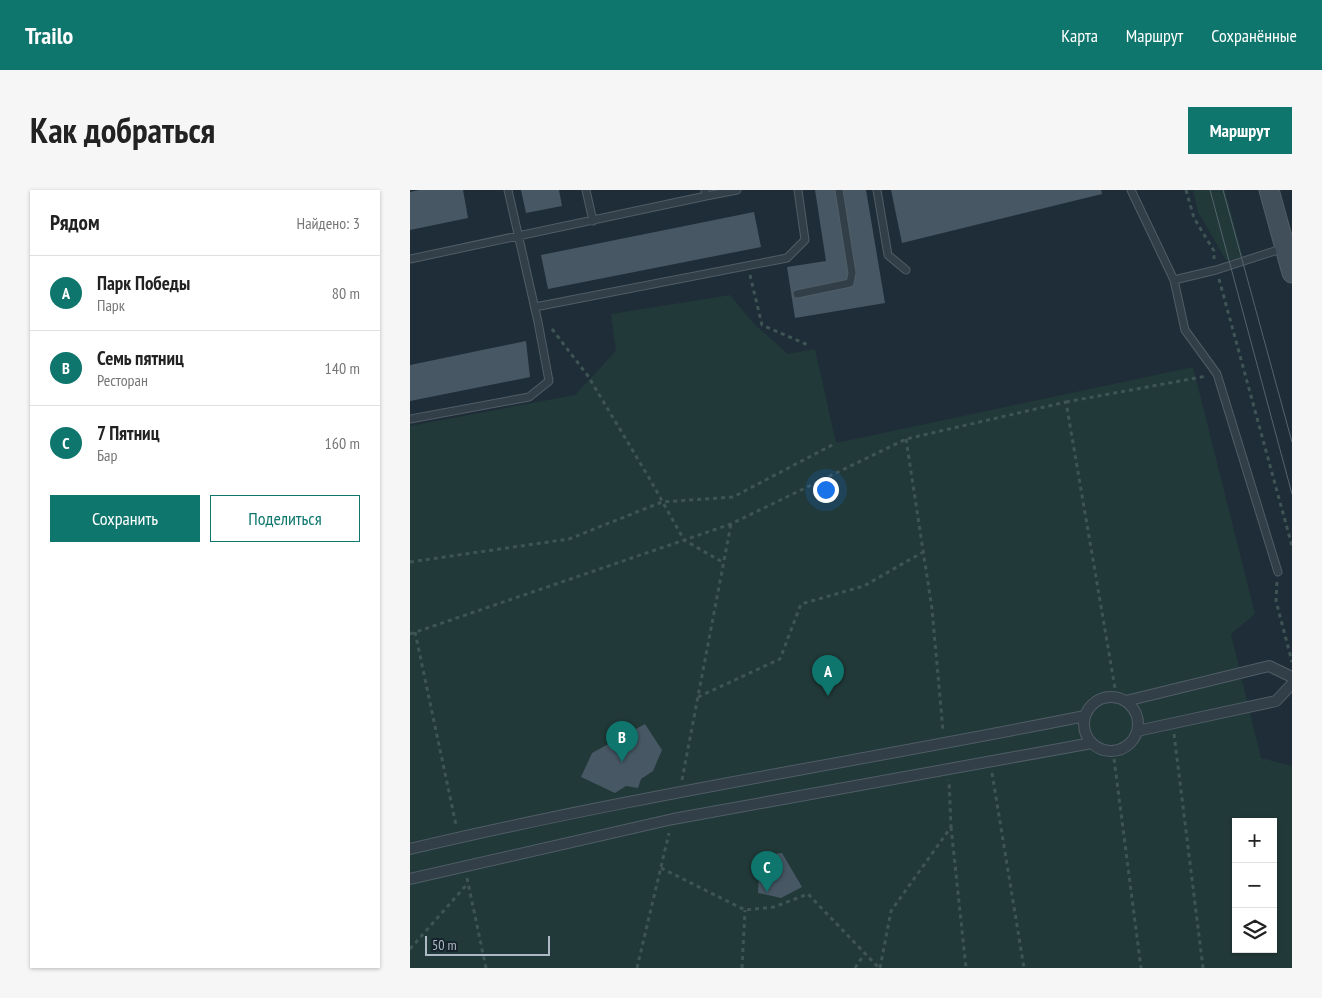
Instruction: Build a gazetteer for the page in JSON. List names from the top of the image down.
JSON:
{
  "scale_bar": "50 m",
  "page": {
    "header": "Trailo",
    "nav": ["Карта", "Маршрут", "Сохранённые"],
    "title": "Как добраться",
    "buttons": [
      "Маршрут",
      ["Сохранить", "Поделиться"]
    ],
    "heading": ["Рядом", "Найдено: 3"],
    "list": [
      {
        "mark": "A",
        "name": "Парк Победы",
        "note": "Парк",
        "value": "80 m"
      },
      {
        "mark": "B",
        "name": "Семь пятниц",
        "note": "Ресторан",
        "value": "140 m"
      },
      {
        "mark": "C",
        "name": "7 Пятниц",
        "note": "Бар",
        "value": "160 m"
      }
    ],
    "pins": ["A", "B", "C"],
    "map_buttons": ["+", "−"],
    "scale": "50 m"
  }
}
